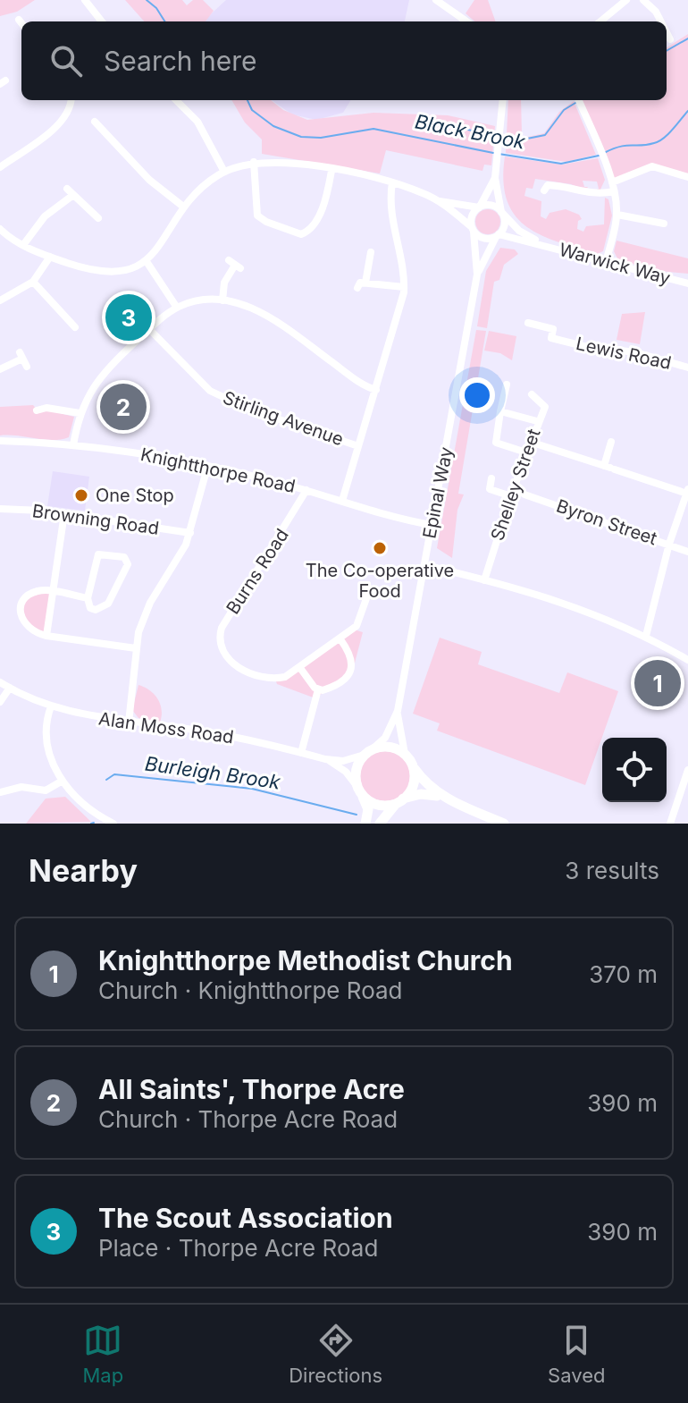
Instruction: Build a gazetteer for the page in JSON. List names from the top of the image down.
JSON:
{
  "streets": {
    "street": [
      "Warwick Way",
      "Lewis Road",
      "Stirling Avenue",
      "Knightthorpe Road",
      "Shelley Street",
      "Epinal Way",
      "Browning Road",
      "Byron Street",
      "Burns Road",
      "Alan Moss Road"
    ]
  },
  "crossings": [
    ["Warwick Way", "Epinal Way"],
    ["Knightthorpe Road", "Epinal Way"],
    ["Knightthorpe Road", "Burns Road"],
    ["Epinal Way", "Alan Moss Road"]
  ],
  "water": ["Black Brook", "Burleigh Brook"],
  "places": ["One Stop", "The Co-operative Food"],
  "page": {
    "search": "Search here",
    "pins": ["3", "2", "1"],
    "heading": ["Nearby", "3 results"],
    "list": [
      {
        "mark": "1",
        "name": "Knightthorpe Methodist Church",
        "note": "Church · Knightthorpe Road",
        "value": "370 m"
      },
      {
        "mark": "2",
        "name": "All Saints', Thorpe Acre",
        "note": "Church · Thorpe Acre Road",
        "value": "390 m"
      },
      {
        "mark": "3",
        "name": "The Scout Association",
        "note": "Place · Thorpe Acre Road",
        "value": "390 m"
      }
    ],
    "nav": ["Map", "Directions", "Saved"]
  }
}
